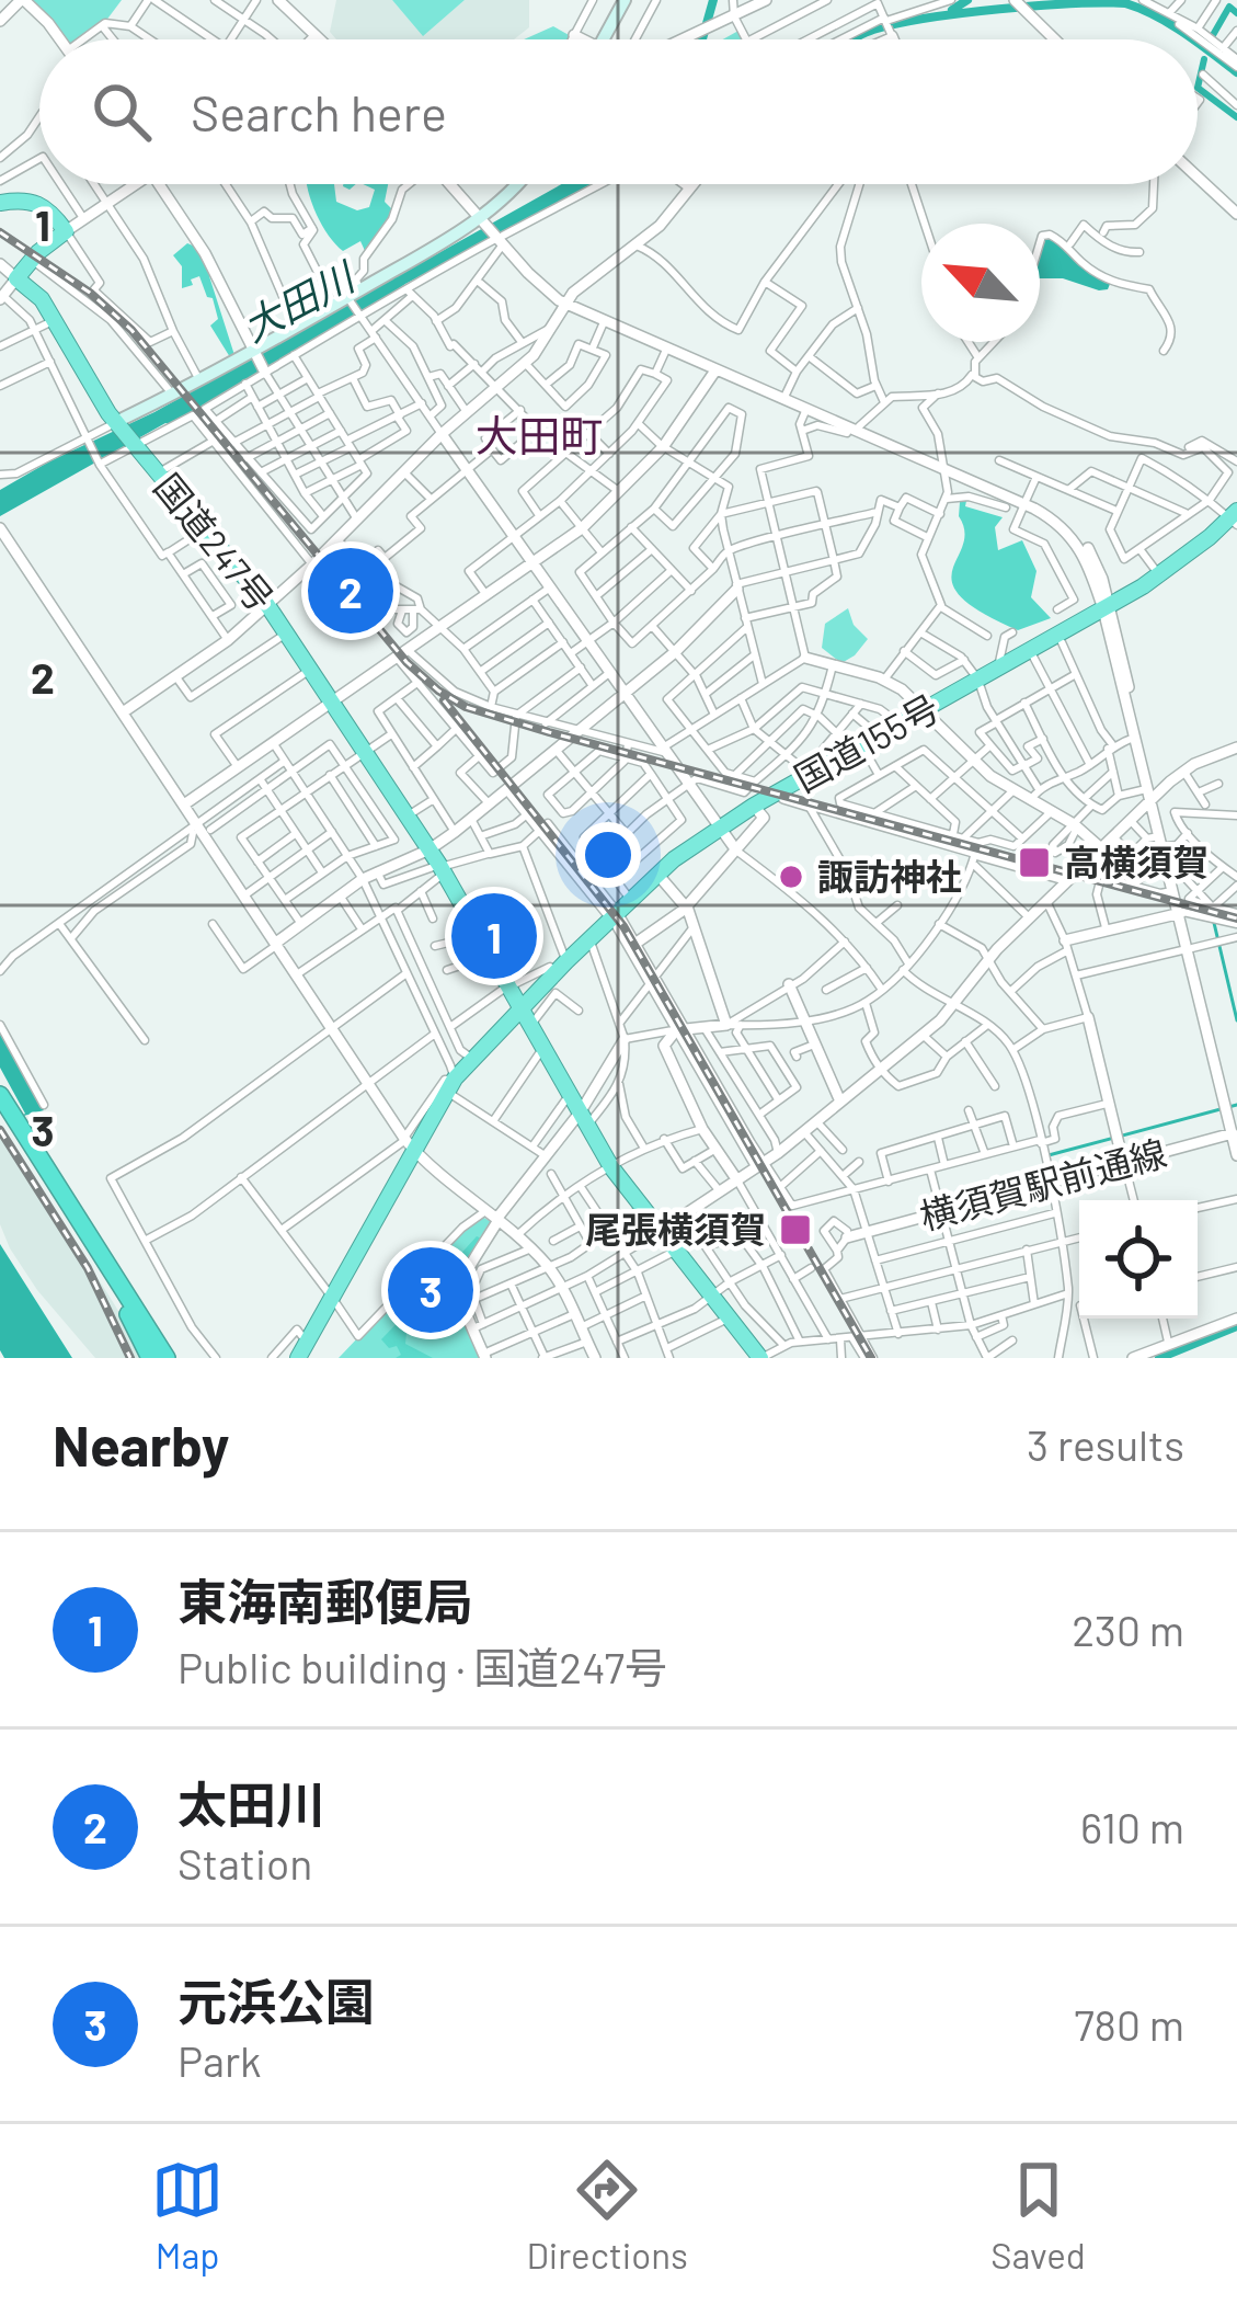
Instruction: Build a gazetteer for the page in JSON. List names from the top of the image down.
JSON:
{
  "streets": {
    "highway": ["国道247号", "国道155号"],
    "street": ["横須賀駅前通線"]
  },
  "crossings": [
    ["国道247号", "国道155号"]
  ],
  "districts": ["大田町"],
  "water": ["大田川"],
  "places": {
    "transit": ["高横須賀", "尾張横須賀"],
    "other": ["諏訪神社"]
  },
  "north": "top left",
  "page": {
    "search": "Search here",
    "pins": ["2", "1", "3"],
    "heading": ["Nearby", "3 results"],
    "list": [
      {
        "mark": "1",
        "name": "東海南郵便局",
        "note": "Public building · 国道247号",
        "value": "230 m"
      },
      {
        "mark": "2",
        "name": "太田川",
        "note": "Station",
        "value": "610 m"
      },
      {
        "mark": "3",
        "name": "元浜公園",
        "note": "Park",
        "value": "780 m"
      }
    ],
    "nav": ["Map", "Directions", "Saved"]
  },
  "grid": {
    "rows": ["1", "2", "3"]
  }
}
